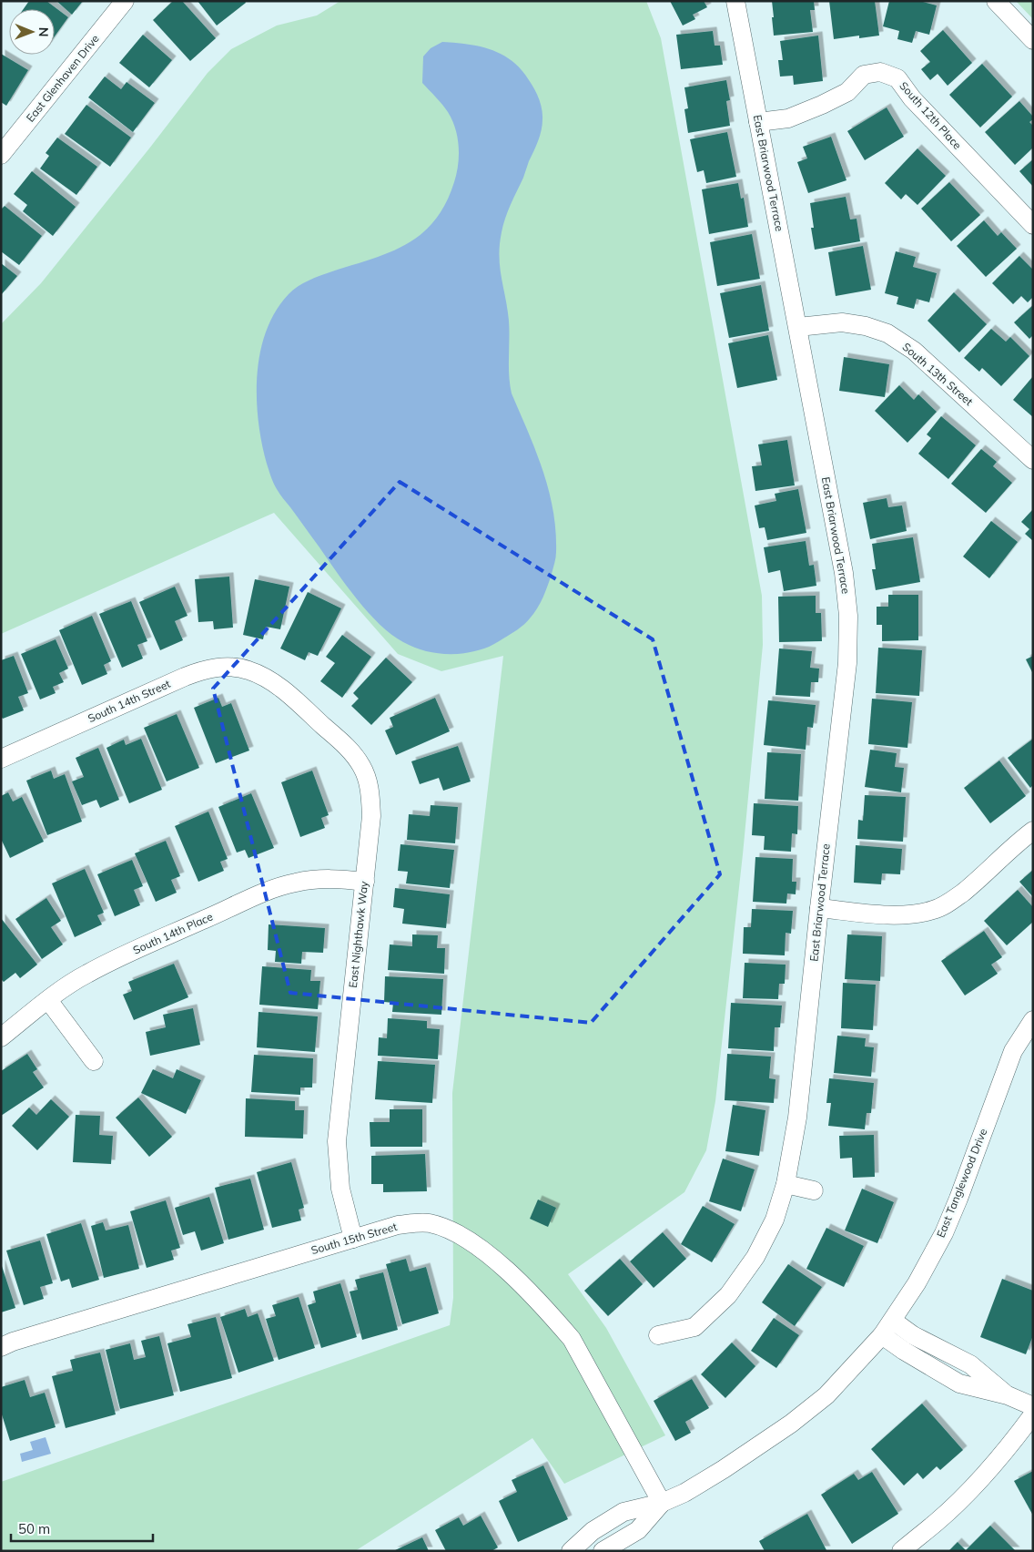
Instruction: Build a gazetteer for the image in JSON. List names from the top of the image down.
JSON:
{
  "streets": {
    "street": [
      "East Glenhaven Drive",
      "South 12th Place",
      "East Briarwood Terrace",
      "South 13th Street",
      "South 14th Street",
      "South 14th Place",
      "East Nighthawk Way",
      "East Tanglewood Drive",
      "South 15th Street"
    ]
  },
  "crossings": [
    ["South 12th Place", "East Briarwood Terrace"],
    ["East Briarwood Terrace", "South 13th Street"],
    ["South 14th Street", "East Nighthawk Way"],
    ["South 14th Place", "East Nighthawk Way"],
    ["East Nighthawk Way", "South 15th Street"],
    ["East Tanglewood Drive", "South 15th Street"]
  ],
  "scale_bar": "50 m",
  "north": "right"
}
